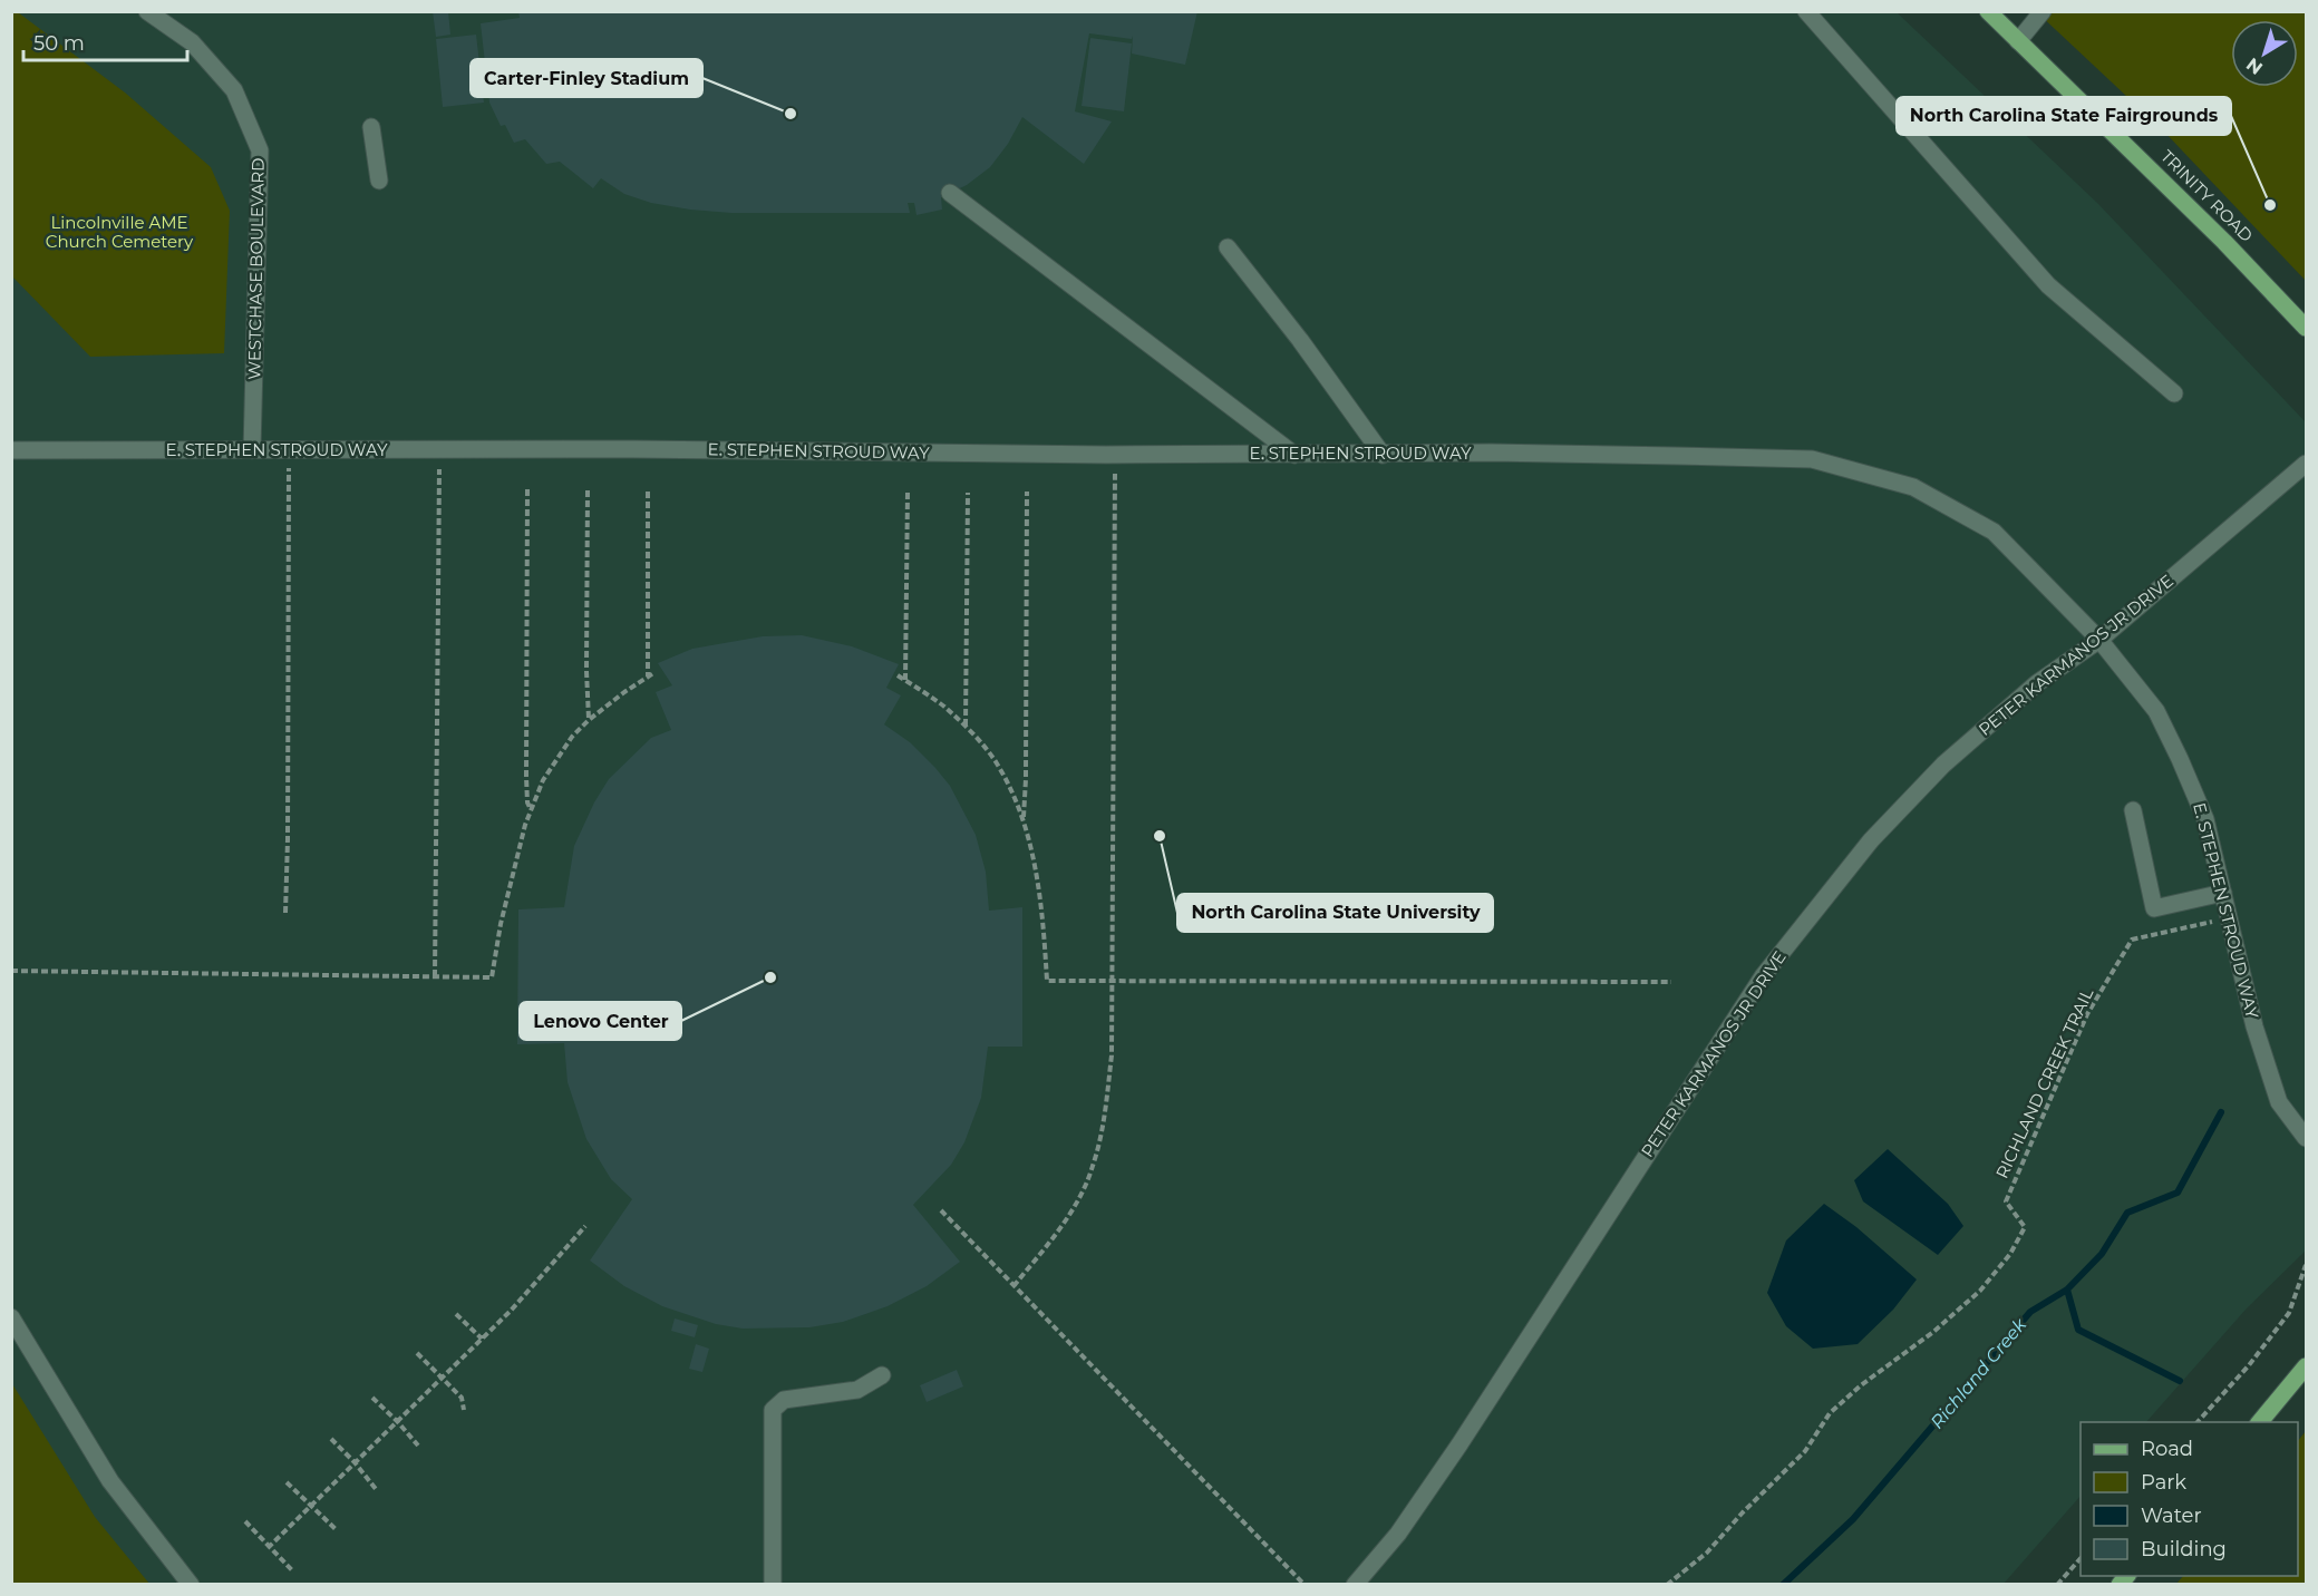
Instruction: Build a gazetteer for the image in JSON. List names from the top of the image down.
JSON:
{
  "streets": {
    "main road": ["TRINITY ROAD"],
    "street": ["WESTCHASE BOULEVARD", "E. STEPHEN STROUD WAY", "PETER KARMANOS JR DRIVE"],
    "path": ["RICHLAND CREEK TRAIL"]
  },
  "crossings": [
    ["WESTCHASE BOULEVARD", "E. STEPHEN STROUD WAY"],
    ["E. STEPHEN STROUD WAY", "PETER KARMANOS JR DRIVE"]
  ],
  "water": ["Richland Creek"],
  "parks": ["Lincolnville AME Church Cemetery"],
  "places": [
    "Carter-Finley Stadium",
    "North Carolina State Fairgrounds",
    "North Carolina State University",
    "Lenovo Center"
  ],
  "legend": [
    "Road",
    "Park",
    "Water",
    "Building"
  ],
  "scale_bar": "50 m",
  "north": "bottom left"
}
